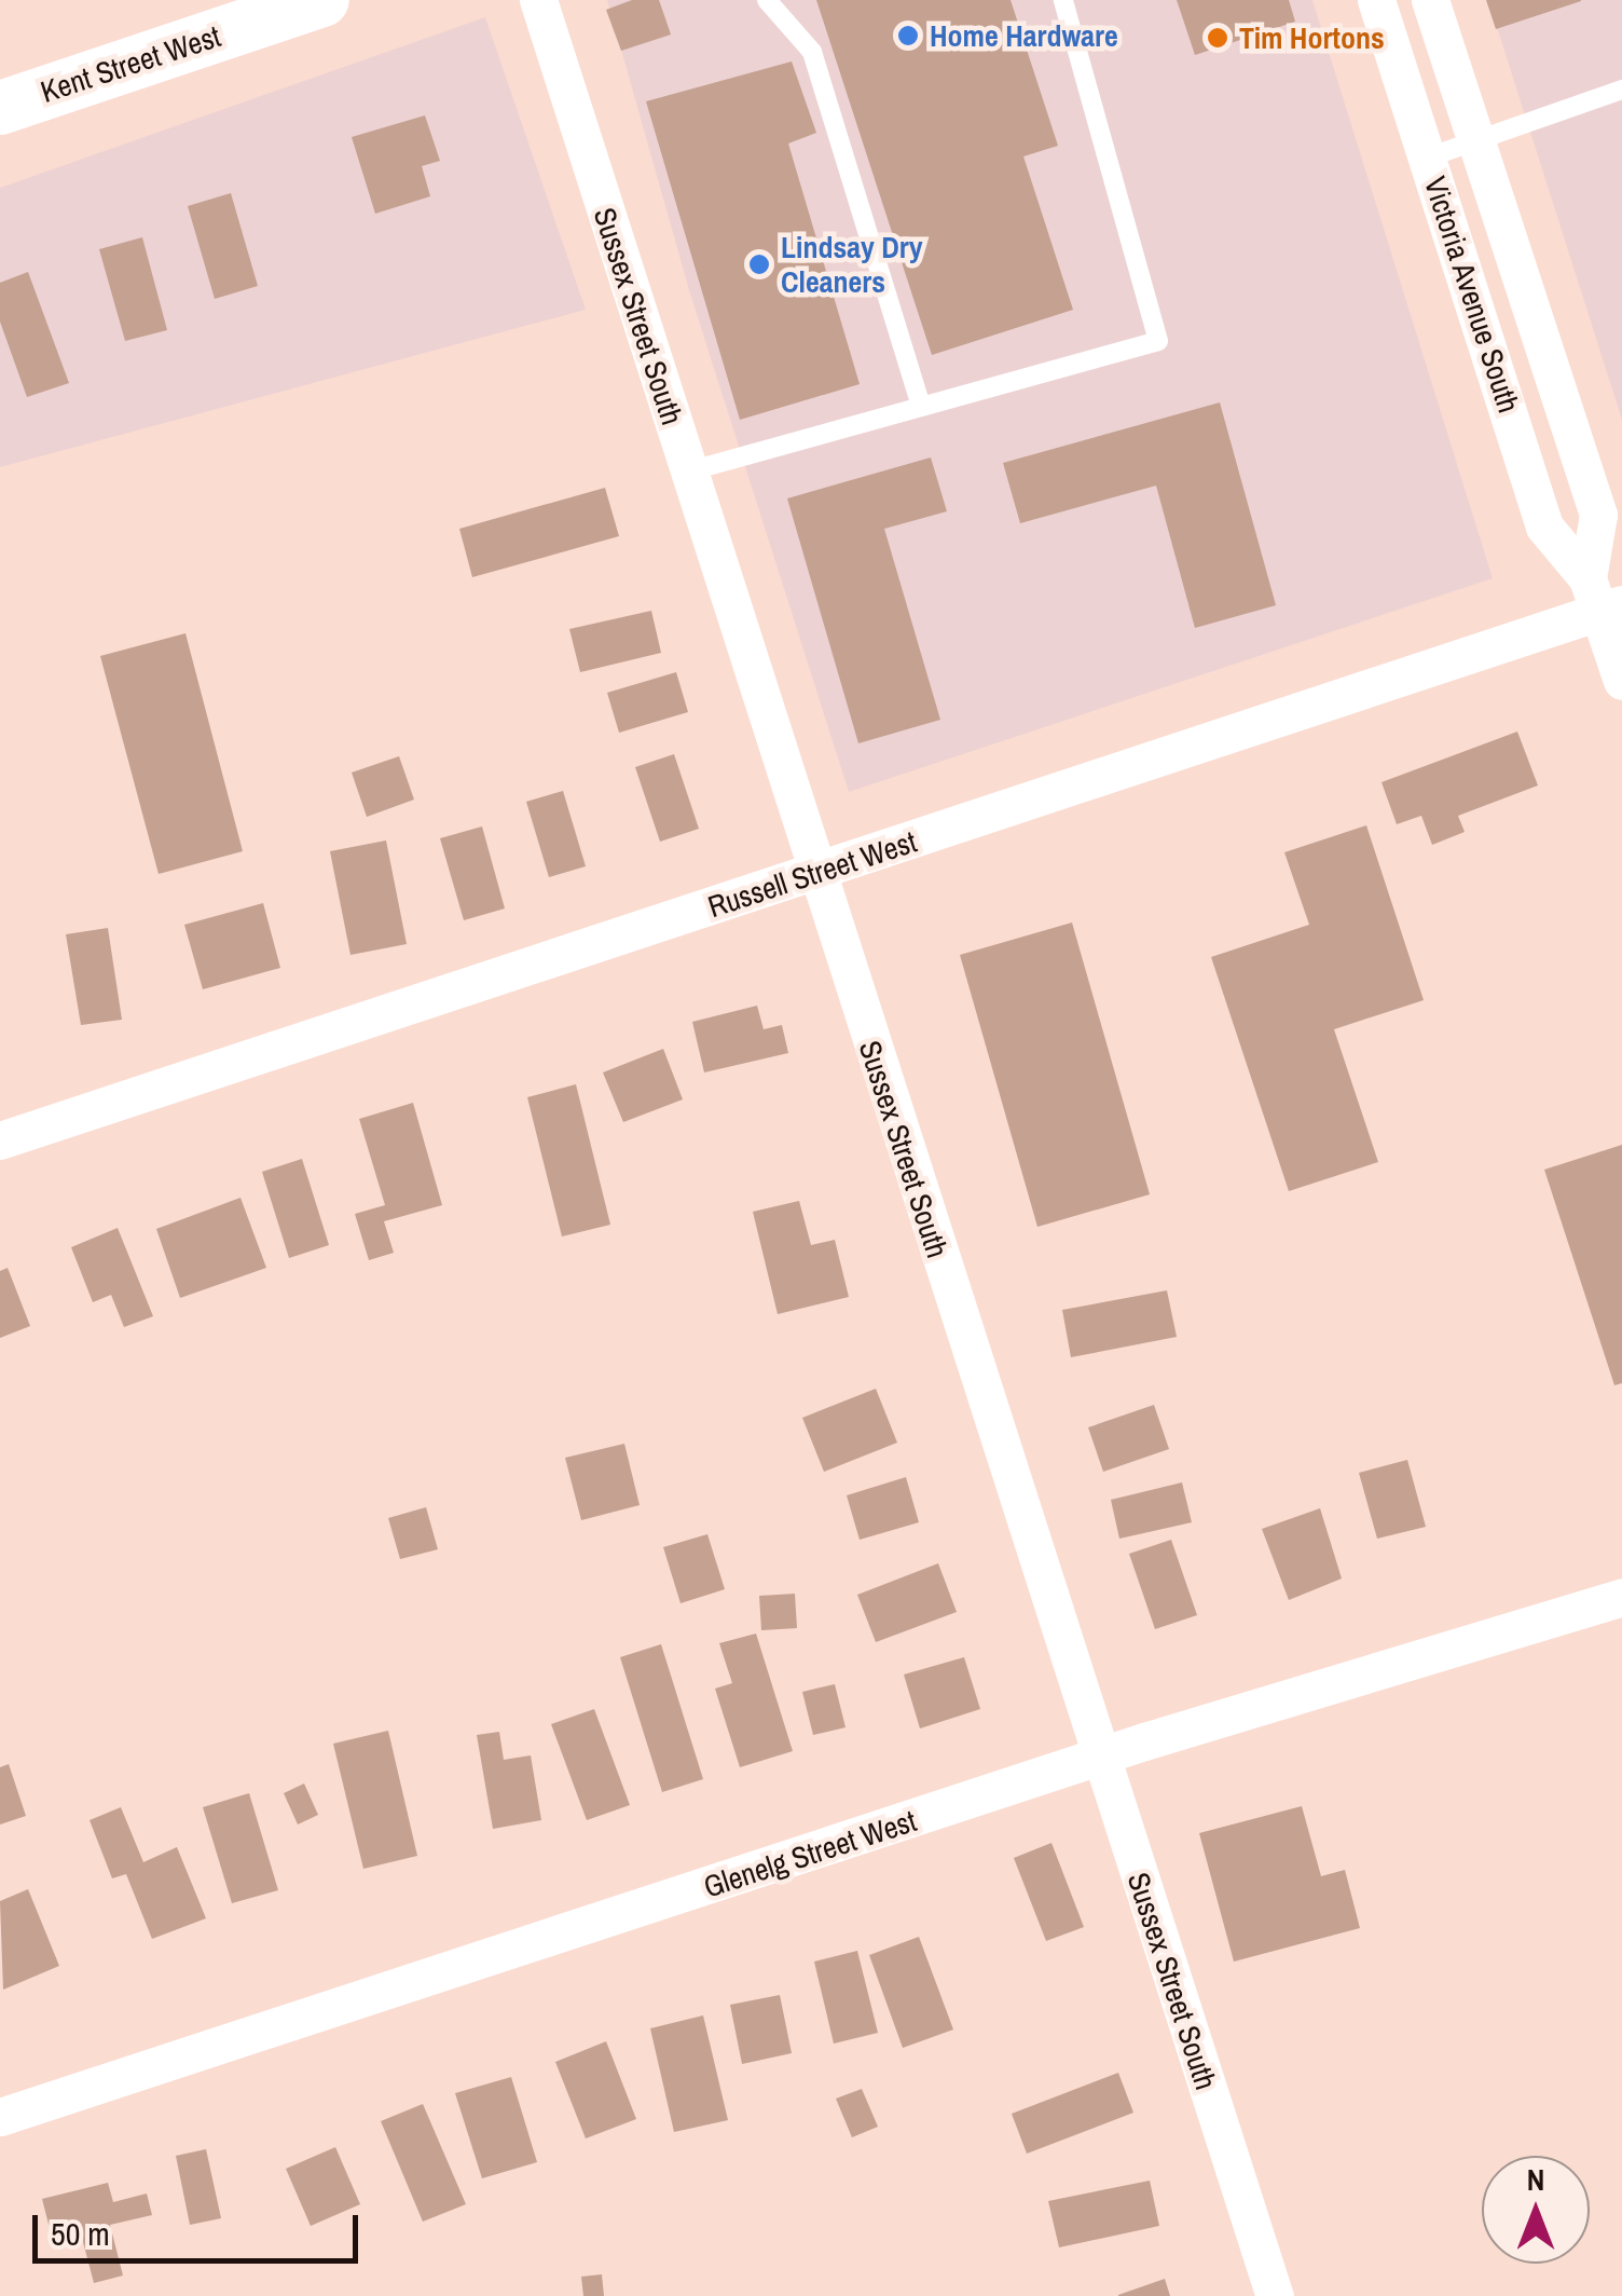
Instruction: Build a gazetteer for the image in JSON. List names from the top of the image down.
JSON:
{
  "streets": {
    "main road": ["Kent Street West"],
    "street": [
      "Victoria Avenue South",
      "Sussex Street South",
      "Russell Street West",
      "Glenelg Street West"
    ]
  },
  "crossings": [
    ["Victoria Avenue South", "Russell Street West"],
    ["Sussex Street South", "Russell Street West"],
    ["Sussex Street South", "Glenelg Street West"]
  ],
  "places": ["Home Hardware", "Tim Hortons", "Lindsay Dry Cleaners"],
  "scale_bar": "50 m",
  "north": "top"
}
